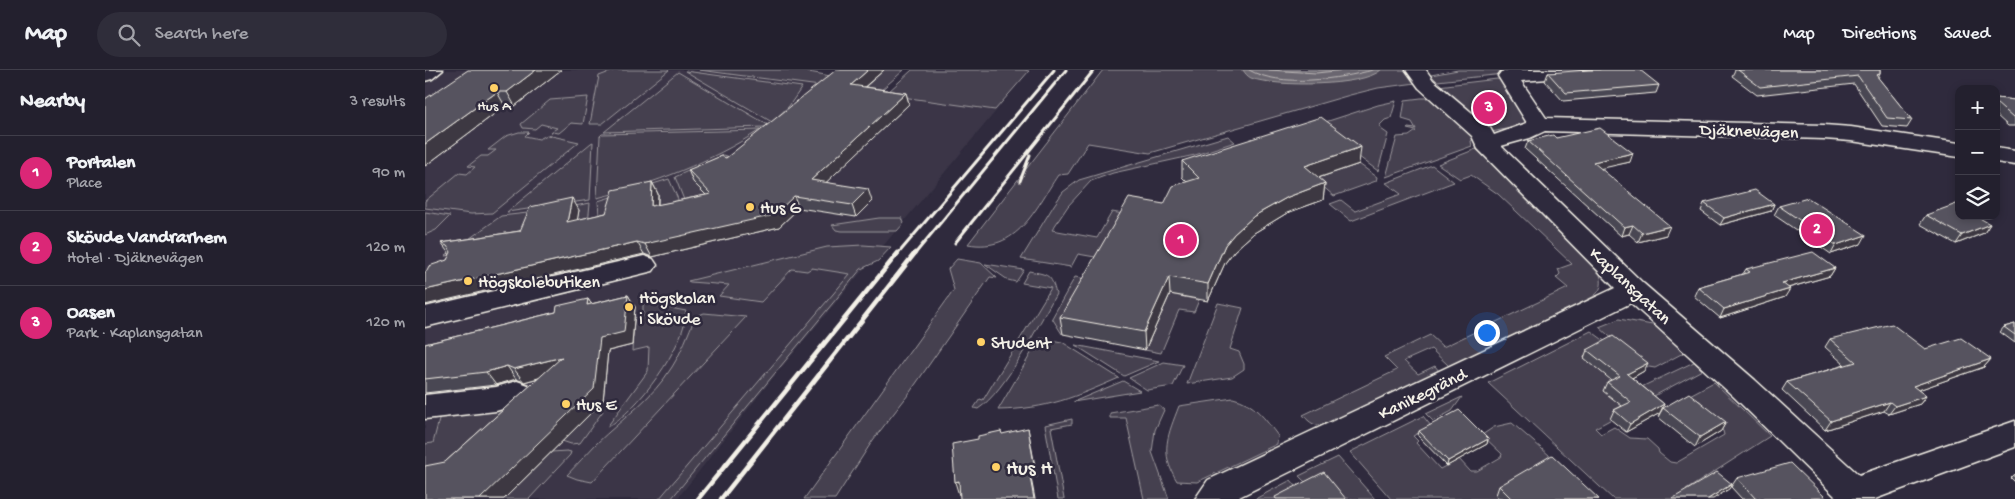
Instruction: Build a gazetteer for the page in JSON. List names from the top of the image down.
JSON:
{
  "streets": {
    "street": ["Djäknevägen", "Kaplansgatan", "Kanikegränd"]
  },
  "crossings": [
    ["Kaplansgatan", "Kanikegränd"]
  ],
  "places": [
    "Hus A",
    "Hus G",
    "Högskolebutiken",
    "Högskolan i Skövde",
    "Student",
    "Hus E",
    "Hus H"
  ],
  "page": {
    "header": "Map",
    "search": "Search here",
    "nav": ["Map", "Directions", "Saved"],
    "heading": ["Nearby", "3 results"],
    "map_buttons": ["+", "−"],
    "pins": ["3", "2", "1"],
    "list": [
      {
        "mark": "1",
        "name": "Portalen",
        "note": "Place",
        "value": "90 m"
      },
      {
        "mark": "2",
        "name": "Skövde Vandrarhem",
        "note": "Hotel · Djäknevägen",
        "value": "120 m"
      },
      {
        "mark": "3",
        "name": "Oasen",
        "note": "Park · Kaplansgatan",
        "value": "120 m"
      }
    ]
  }
}
